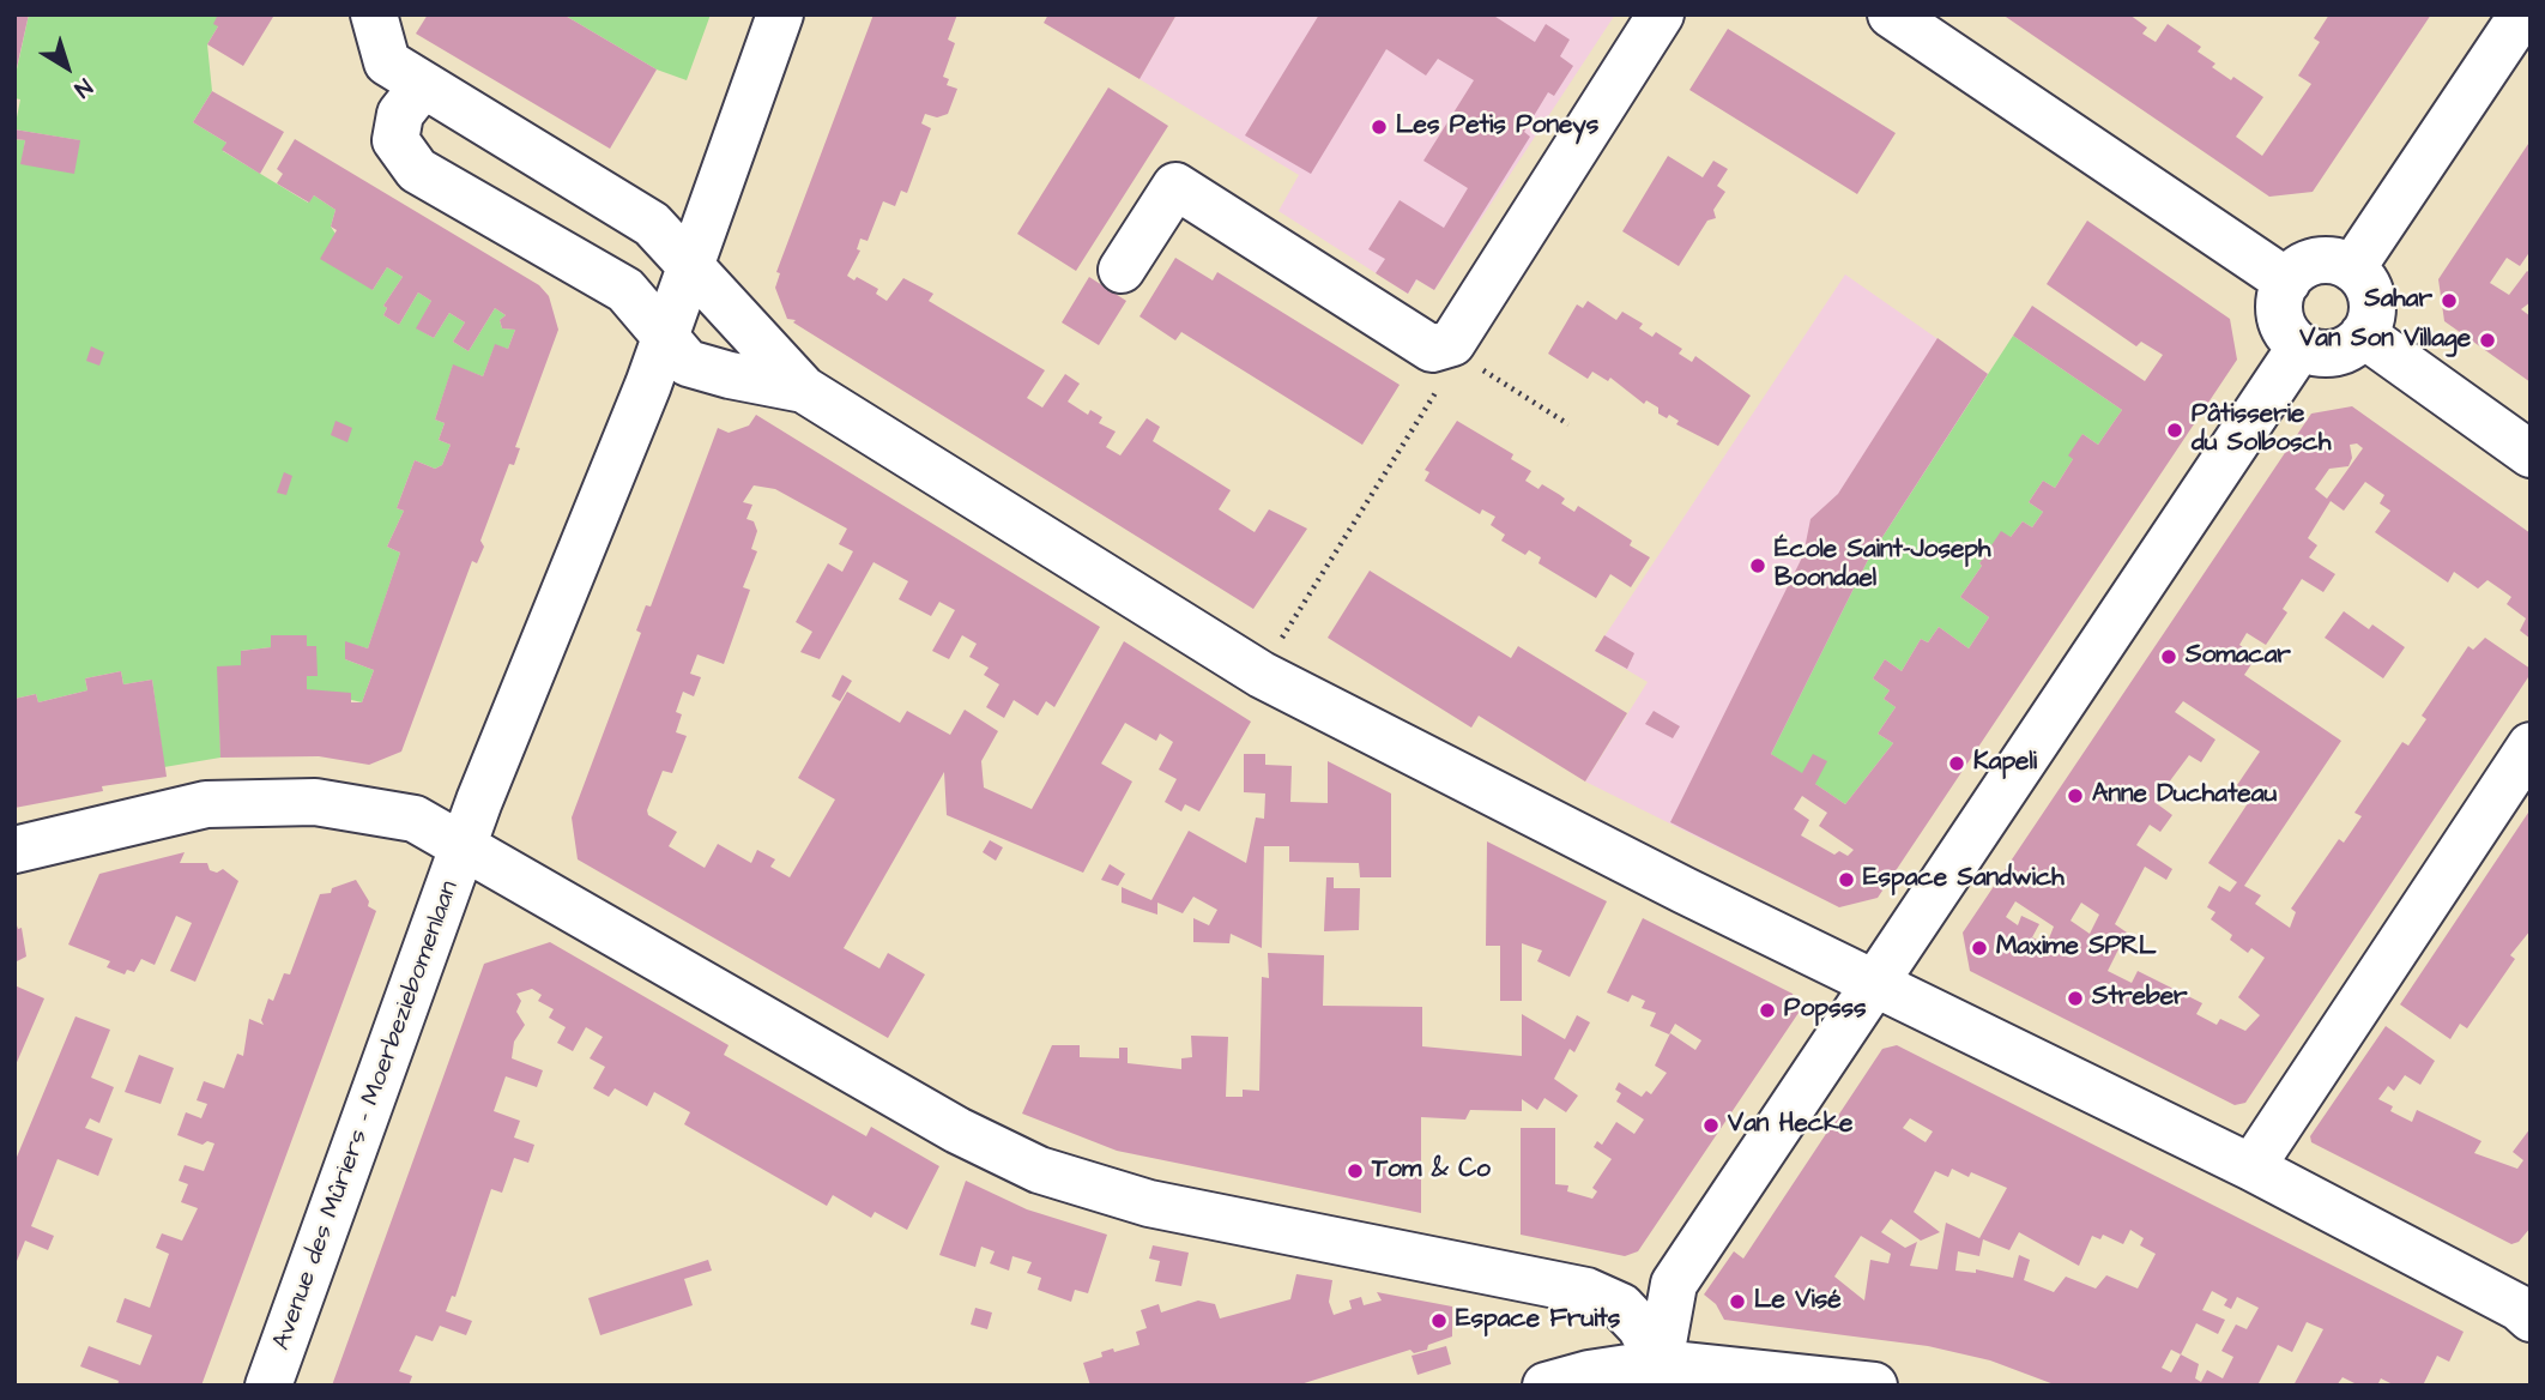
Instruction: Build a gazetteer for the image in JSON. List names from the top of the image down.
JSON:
{
  "streets": {
    "street": ["Avenue des Mûriers - Moerbeziebomenlaan"]
  },
  "places": [
    "Les Petis Poneys",
    "Sahar",
    "Van Son Village",
    "Pâtisserie du Solbosch",
    "École Saint-Joseph Boondael",
    "Somacar",
    "Kapeli",
    "Anne Duchateau",
    "Espace Sandwich",
    "Maxime SPRL",
    "Streber",
    "Popsss",
    "Van Hecke",
    "Tom & Co",
    "Le Visé",
    "Espace Fruits"
  ],
  "north": "bottom right"
}
